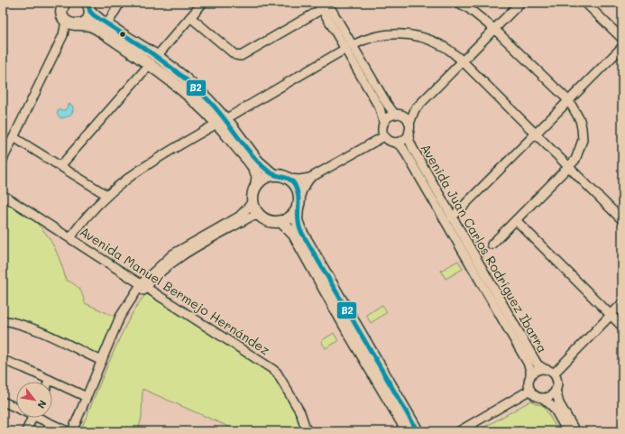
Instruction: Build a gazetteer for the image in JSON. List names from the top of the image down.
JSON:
{
  "streets": {
    "street": ["Avenida Juan Carlos Rodríguez Ibarra", "Avenida Manuel Bermejo Hernández"]
  },
  "lines": ["transit line B2"],
  "north": "bottom right"
}
